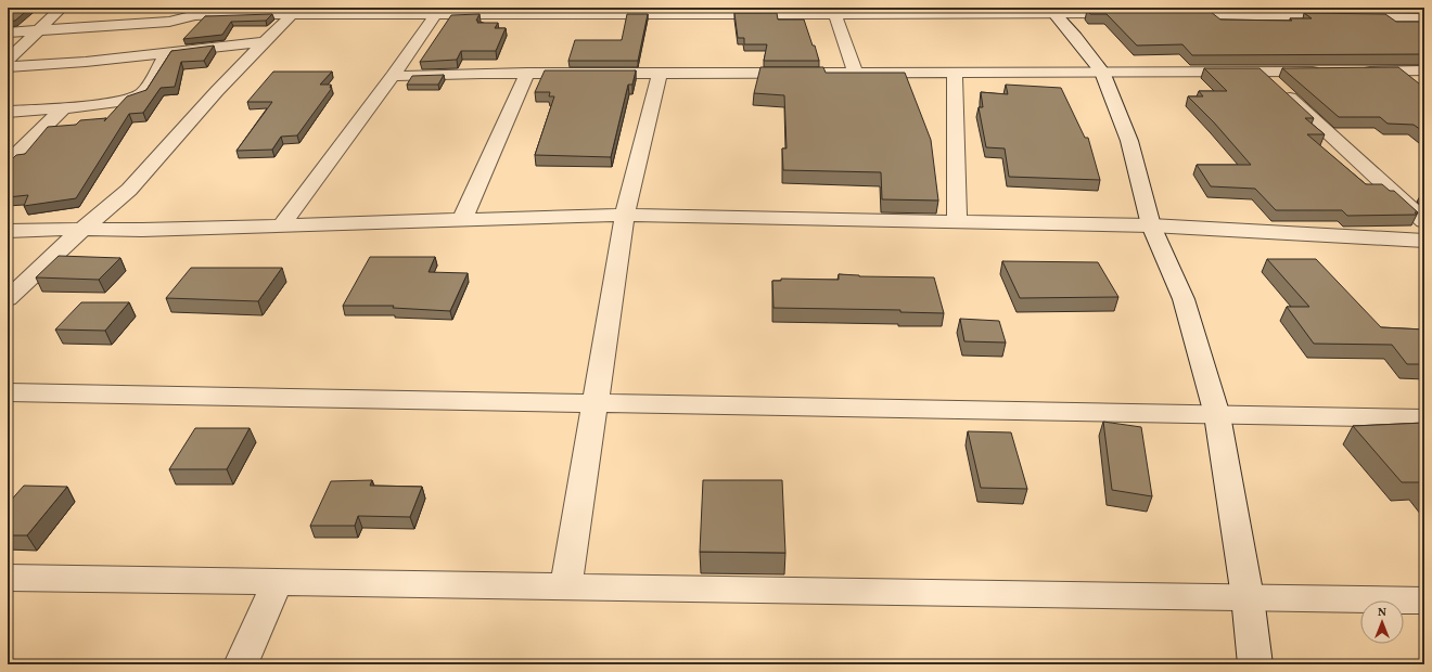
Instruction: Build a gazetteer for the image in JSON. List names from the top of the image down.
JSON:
{
  "north": "top"
}
